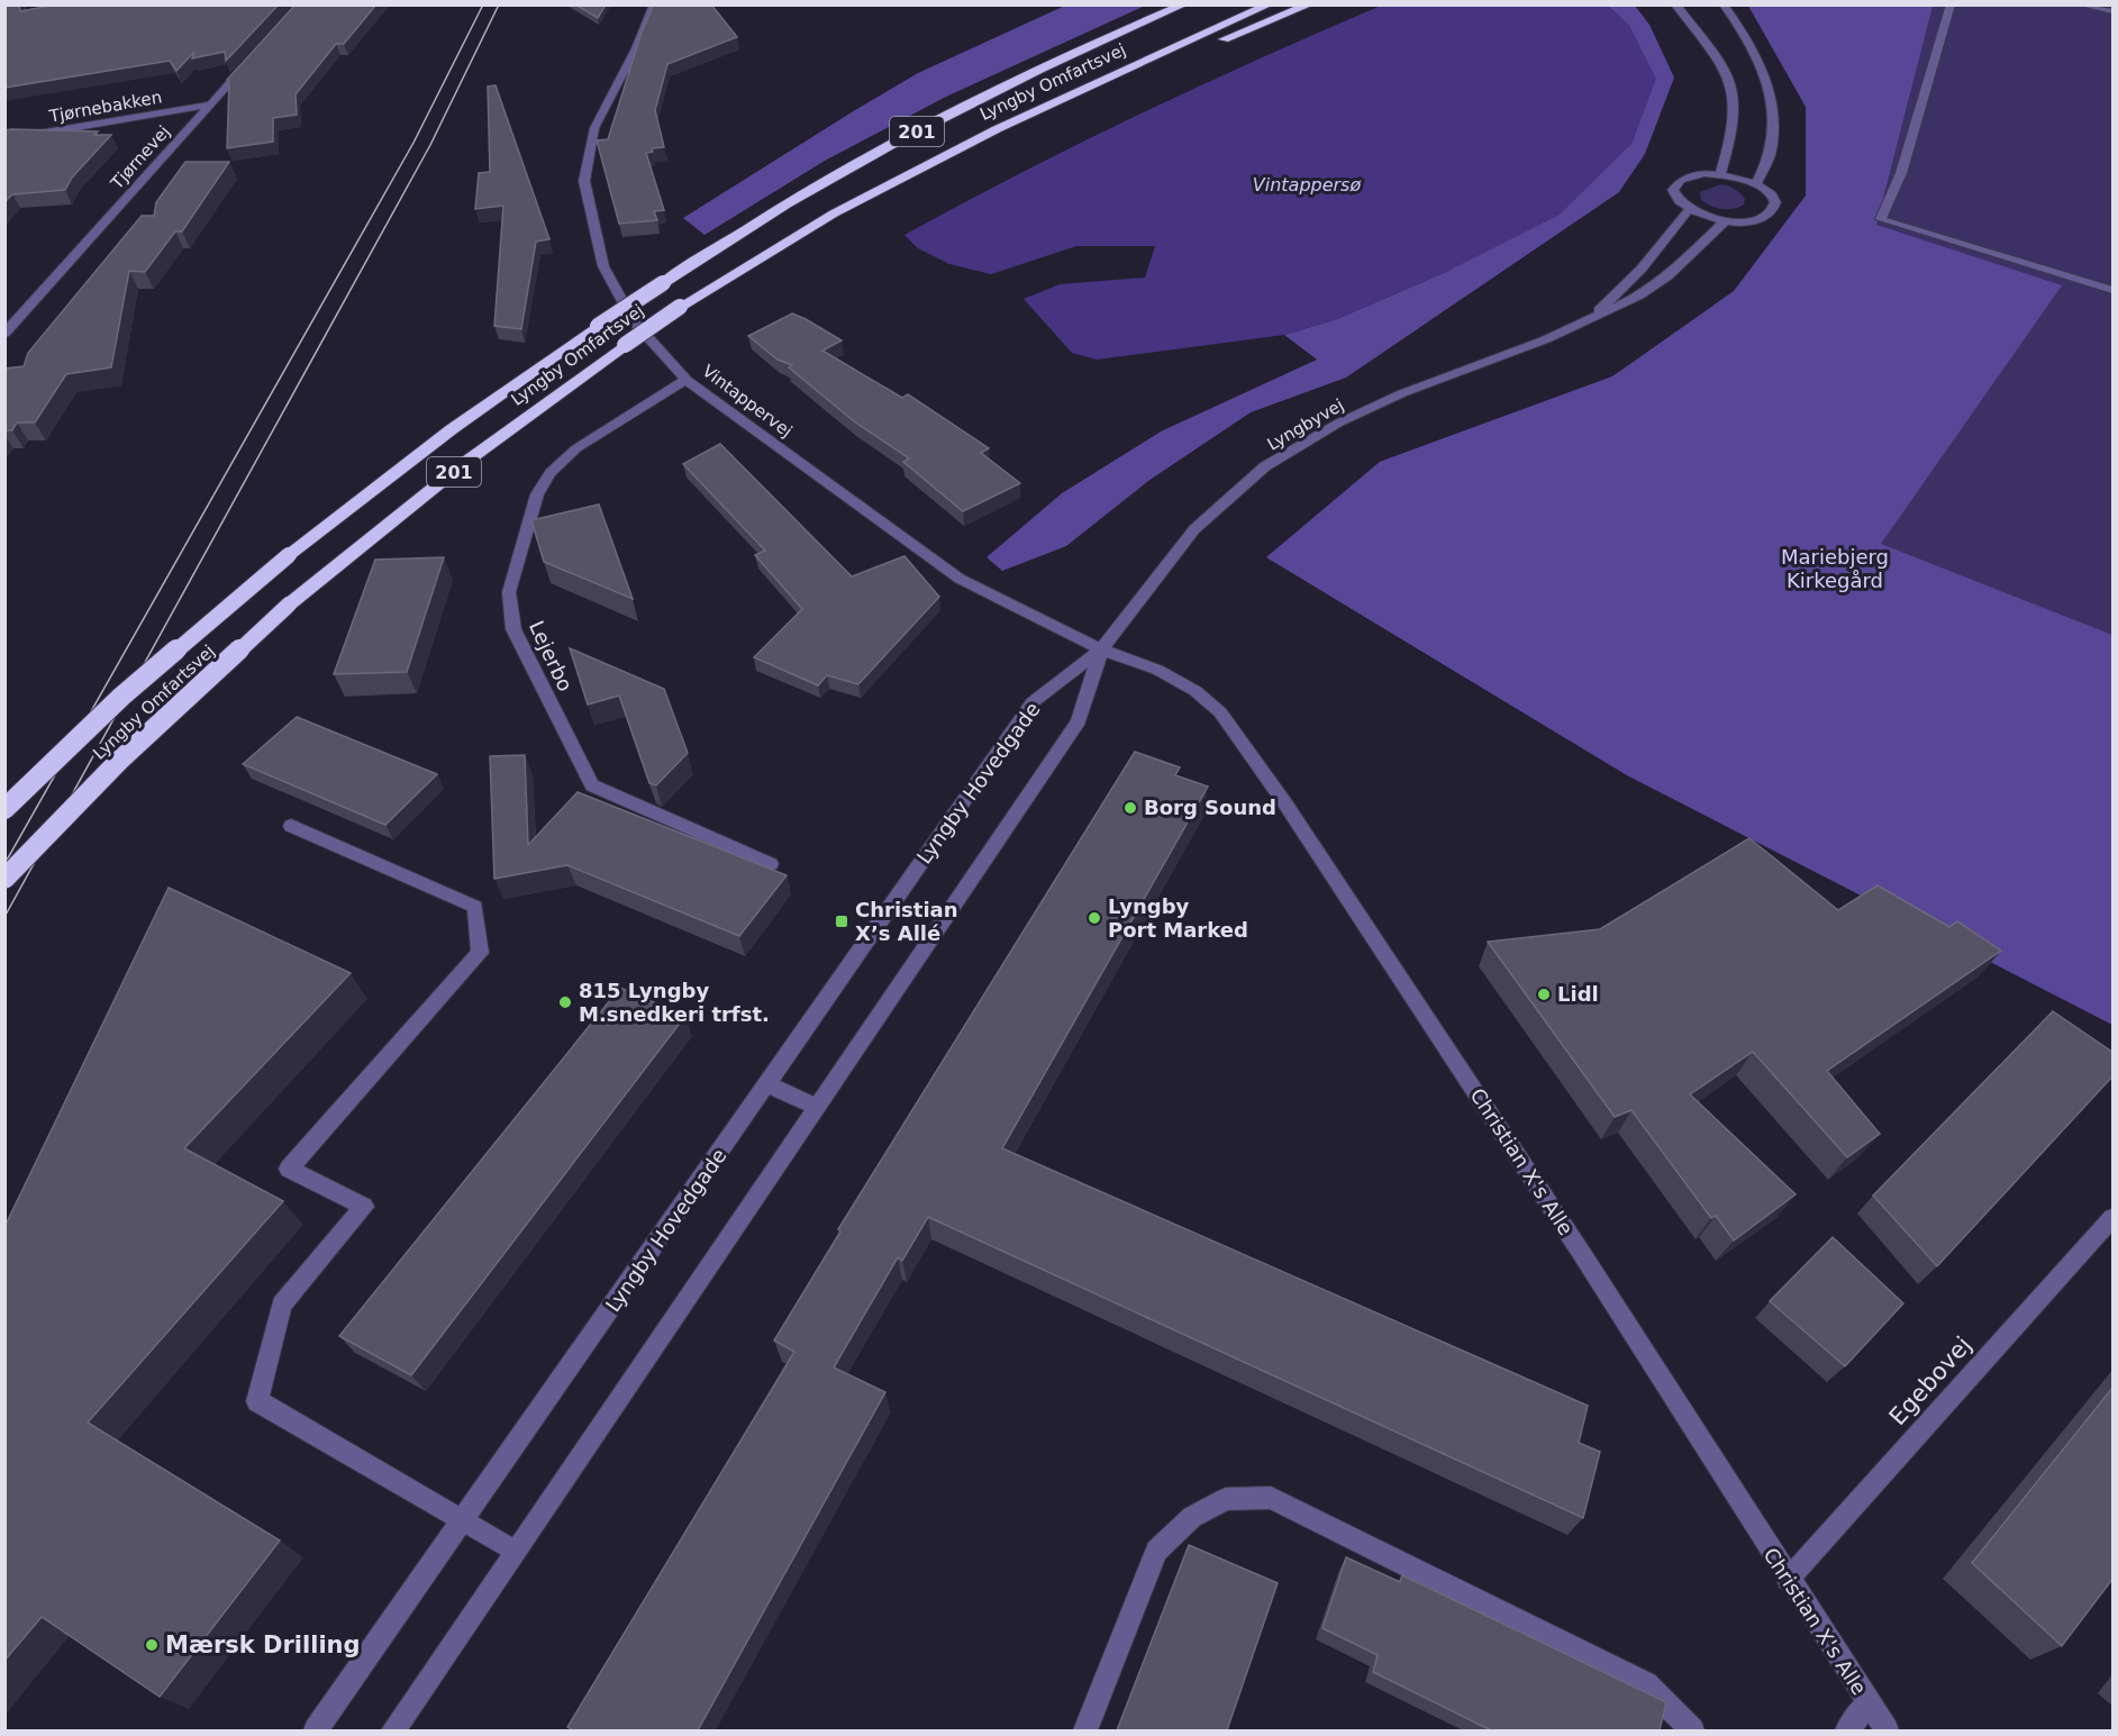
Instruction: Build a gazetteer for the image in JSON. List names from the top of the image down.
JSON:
{
  "streets": {
    "highway": ["Lyngby Omfartsvej", "201"],
    "street": [
      "Tjørnebakken",
      "Tjørnevej",
      "Vintappervej",
      "Lyngbyvej",
      "Lejerbo",
      "Lyngby Hovedgade",
      "Christian X's Alle",
      "Egebovej"
    ]
  },
  "crossings": [
    ["Tjørnebakken", "Tjørnevej"],
    ["Vintappervej", "Lyngbyvej"],
    ["Vintappervej", "Lejerbo"],
    ["Vintappervej", "Lyngby Hovedgade"],
    ["Vintappervej", "Christian X's Alle"],
    ["Lyngbyvej", "Lyngby Hovedgade"],
    ["Lyngbyvej", "Christian X's Alle"],
    ["Lyngby Hovedgade", "Christian X's Alle"],
    ["Christian X's Alle", "Egebovej"]
  ],
  "water": ["Vintappersø"],
  "parks": ["Mariebjerg Kirkegård"],
  "places": {
    "other": [
      "Borg Sound",
      "Lyngby Port Marked",
      "Lidl",
      "815 Lyngby M.snedkeri trfst.",
      "Mærsk Drilling"
    ],
    "transit": ["Christian X’s Allé"]
  }
}
